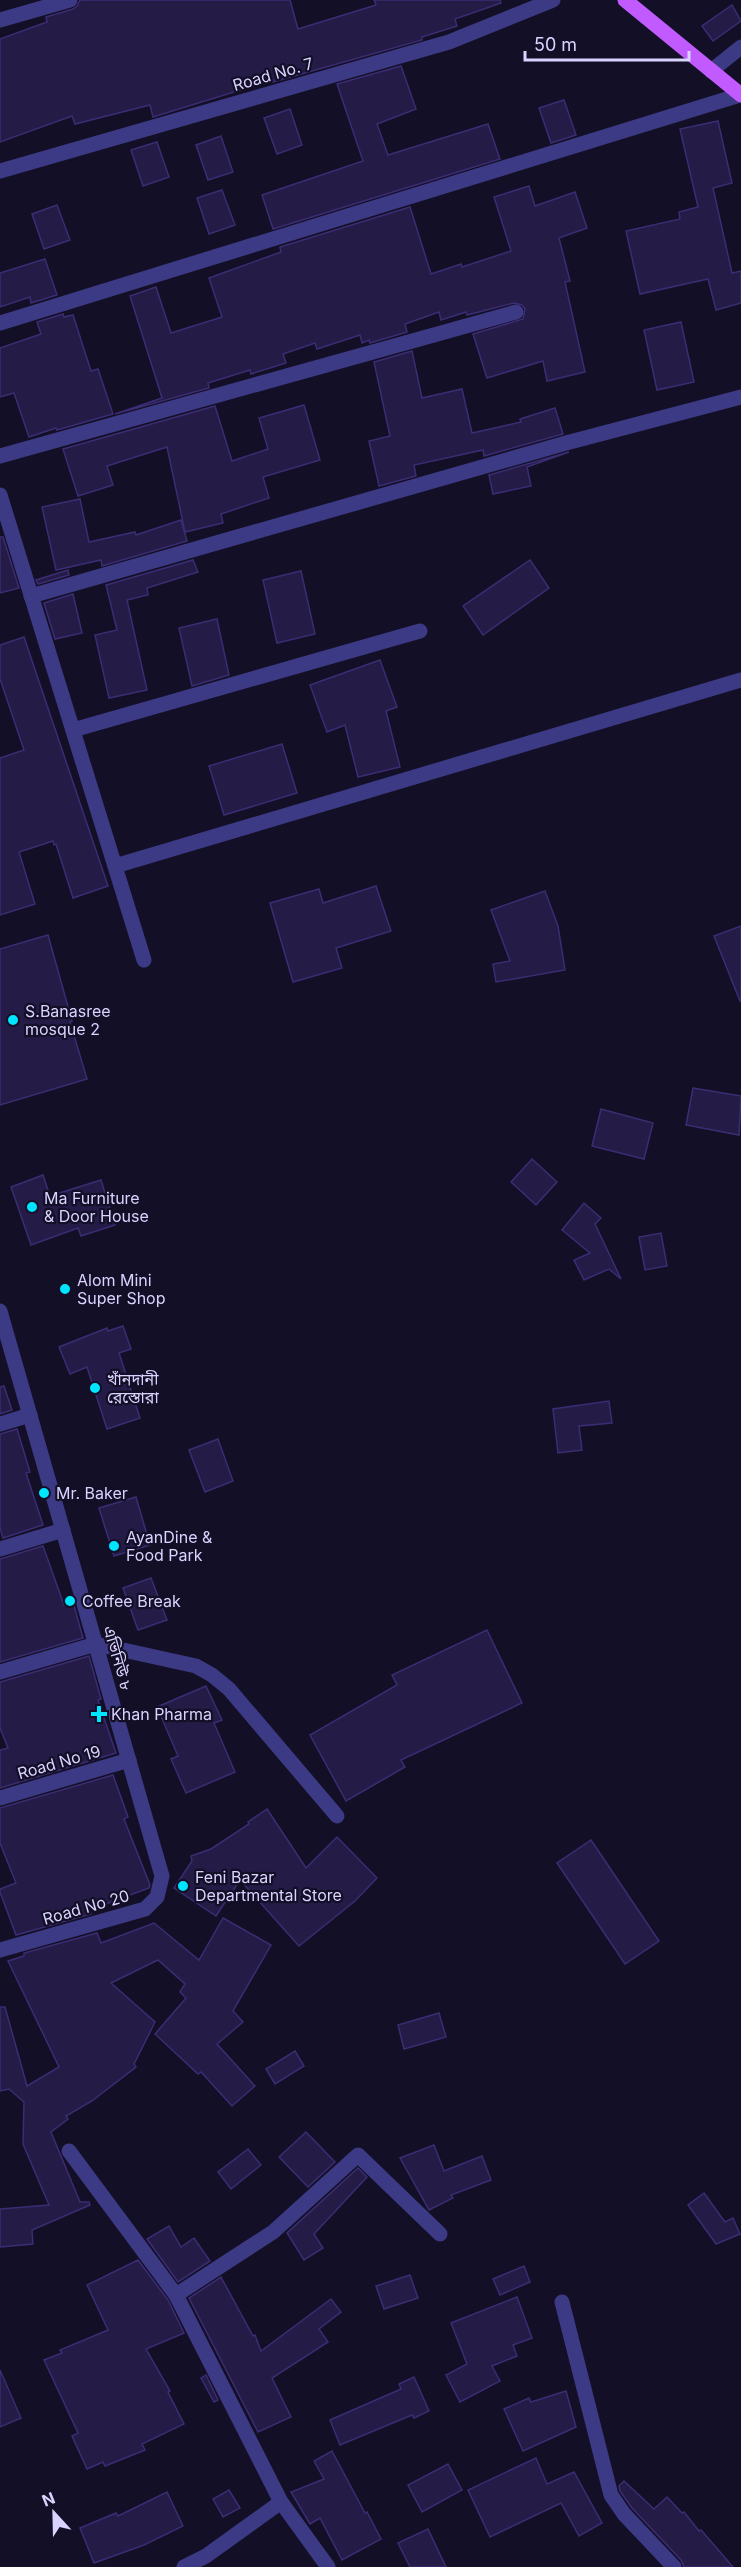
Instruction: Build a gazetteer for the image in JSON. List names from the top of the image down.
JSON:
{
  "streets": {
    "street": [
      "Road No. 7",
      "এভিনিউ ৮",
      "Road No 19",
      "Road No 20"
    ]
  },
  "crossings": [
    ["এভিনিউ ৮", "Road No 19"],
    ["এভিনিউ ৮", "Road No 20"]
  ],
  "places": {
    "other": [
      "S.Banasree mosque 2",
      "Ma Furniture & Door House",
      "Alom Mini Super Shop",
      "খাঁনদানী রেস্তোরা",
      "Mr. Baker",
      "AyanDine & Food Park",
      "Coffee Break",
      "Feni Bazar Departmental Store"
    ],
    "health": ["Khan Pharma"]
  },
  "scale_bar": "50 m",
  "north": "top"
}
